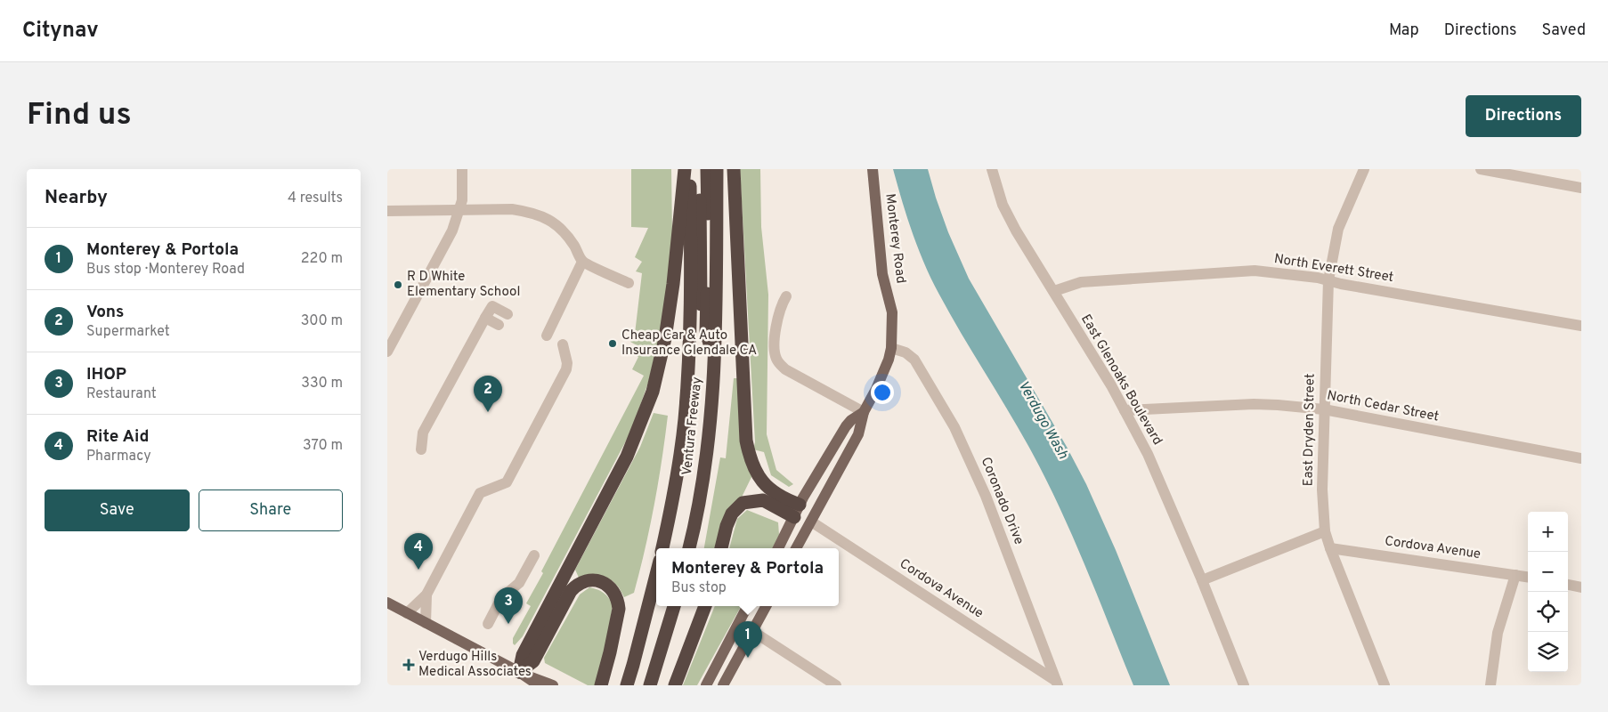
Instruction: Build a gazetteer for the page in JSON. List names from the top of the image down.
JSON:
{
  "streets": {
    "highway": ["Ventura Freeway"],
    "main road": ["Monterey Road"],
    "street": [
      "North Everett Street",
      "East Glenoaks Boulevard",
      "North Cedar Street",
      "East Dryden Street",
      "Coronado Drive",
      "Cordova Avenue"
    ]
  },
  "crossings": [
    ["Monterey Road", "Coronado Drive"],
    ["Monterey Road", "Cordova Avenue"],
    ["North Everett Street", "East Glenoaks Boulevard"],
    ["North Everett Street", "East Dryden Street"],
    ["East Glenoaks Boulevard", "North Cedar Street"],
    ["North Cedar Street", "East Dryden Street"],
    ["East Dryden Street", "Cordova Avenue"],
    ["Coronado Drive", "Cordova Avenue"]
  ],
  "water": ["Verdugo Wash"],
  "places": {
    "other": ["R D White Elementary School", "Cheap Car & Auto Insurance Glendale CA"],
    "health": ["Verdugo Hills Medical Associates"]
  },
  "page": {
    "header": "Citynav",
    "nav": ["Map", "Directions", "Saved"],
    "buttons": [
      "Directions",
      ["Save", "Share"]
    ],
    "title": "Find us",
    "heading": ["Nearby", "4 results"],
    "list": [
      {
        "mark": "1",
        "name": "Monterey & Portola",
        "note": "Bus stop · Monterey Road",
        "value": "220 m"
      },
      {
        "mark": "2",
        "name": "Vons",
        "note": "Supermarket",
        "value": "300 m"
      },
      {
        "mark": "3",
        "name": "IHOP",
        "note": "Restaurant",
        "value": "330 m"
      },
      {
        "mark": "4",
        "name": "Rite Aid",
        "note": "Pharmacy",
        "value": "370 m"
      }
    ],
    "pins": [
      "2",
      "4",
      "3",
      "1"
    ],
    "map_buttons": ["+", "−"],
    "popup": ["Monterey & Portola", "Bus stop"]
  }
}
